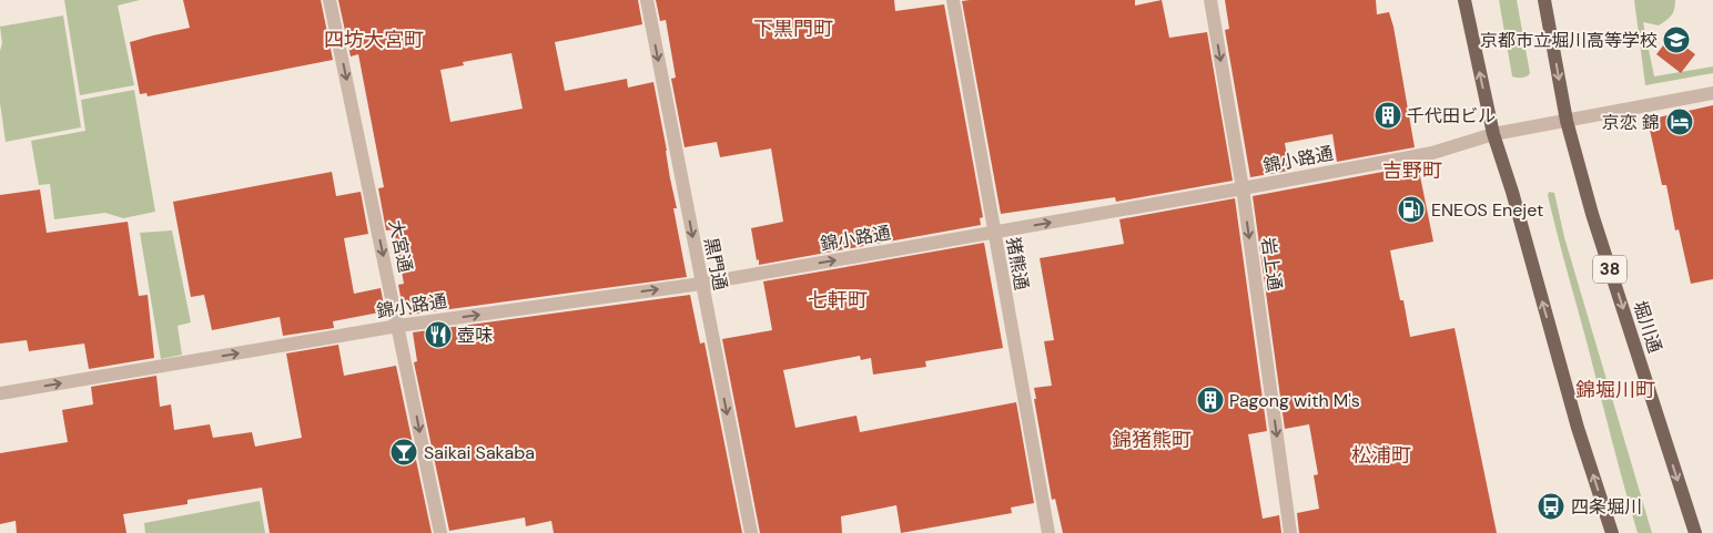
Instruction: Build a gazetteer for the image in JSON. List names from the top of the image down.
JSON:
{
  "streets": {
    "main road": ["38", "堀川通"],
    "street": [
      "錦小路通",
      "大宮通",
      "黒門通",
      "猪熊通",
      "岩上通"
    ]
  },
  "crossings": [
    ["錦小路通", "大宮通"],
    ["錦小路通", "黒門通"],
    ["錦小路通", "猪熊通"],
    ["錦小路通", "岩上通"],
    ["錦小路通", "堀川通"]
  ],
  "one_way": [
    "錦小路通",
    "大宮通",
    "黒門通",
    "岩上通"
  ],
  "districts": [
    "下黒門町",
    "四坊大宮町",
    "吉野町",
    "七軒町",
    "錦堀川町",
    "錦猪熊町",
    "松浦町"
  ],
  "places": {
    "school or university": ["京都市立堀川高等学校"],
    "building": ["千代田ビル", "Pagong with M's"],
    "hotel": ["京恋 錦"],
    "fuel station": ["ENEOS Enejet"],
    "restaurant": ["壺味"],
    "bar": ["Saikai Sakaba"],
    "bus stop": ["四条堀川"]
  }
}
